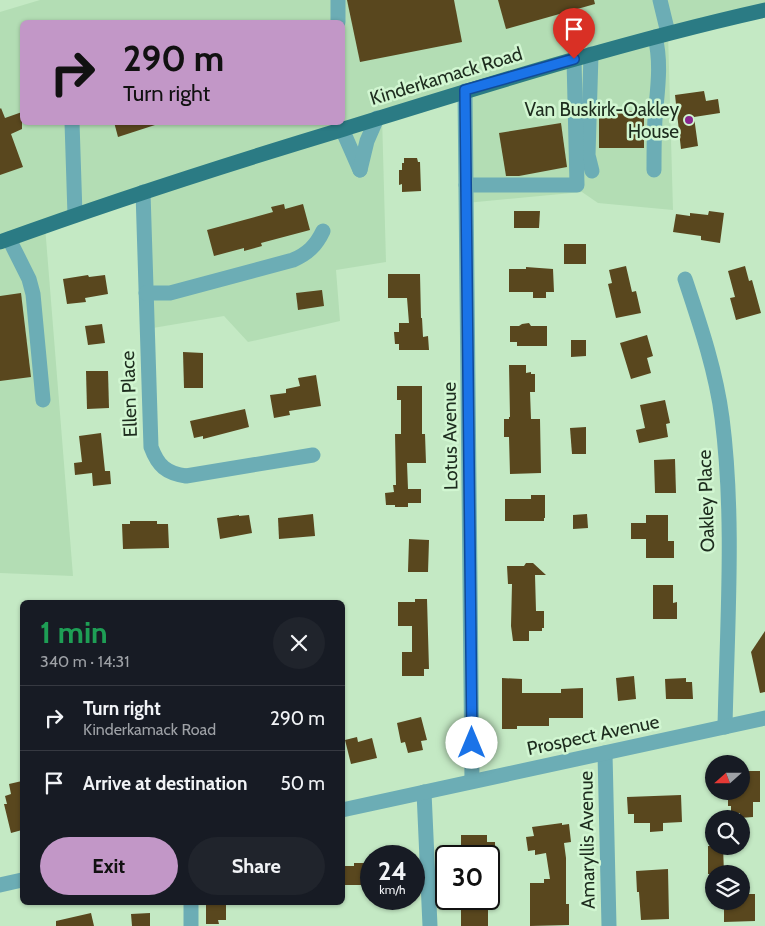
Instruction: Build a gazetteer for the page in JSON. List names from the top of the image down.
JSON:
{
  "streets": {
    "main road": ["Kinderkamack Road"],
    "street": [
      "Ellen Place",
      "Lotus Avenue",
      "Oakley Place",
      "Prospect Avenue",
      "Amaryllis Avenue"
    ]
  },
  "crossings": [
    ["Kinderkamack Road", "Ellen Place"],
    ["Kinderkamack Road", "Lotus Avenue"],
    ["Lotus Avenue", "Prospect Avenue"],
    ["Oakley Place", "Prospect Avenue"],
    ["Prospect Avenue", "Amaryllis Avenue"]
  ],
  "places": ["Van Buskirk-Oakley House"],
  "north": "left",
  "page": {
    "turn": ["290 m", "Turn right"],
    "heading": ["1 min", "340 m · 14:31"],
    "list": [
      {
        "name": "Turn right",
        "note": "Kinderkamack Road",
        "value": "290 m"
      },
      {
        "name": "Arrive at destination",
        "value": "50 m"
      }
    ],
    "buttons": ["Exit", "Share"],
    "speed": "24 km/h",
    "limit": "30"
  }
}
